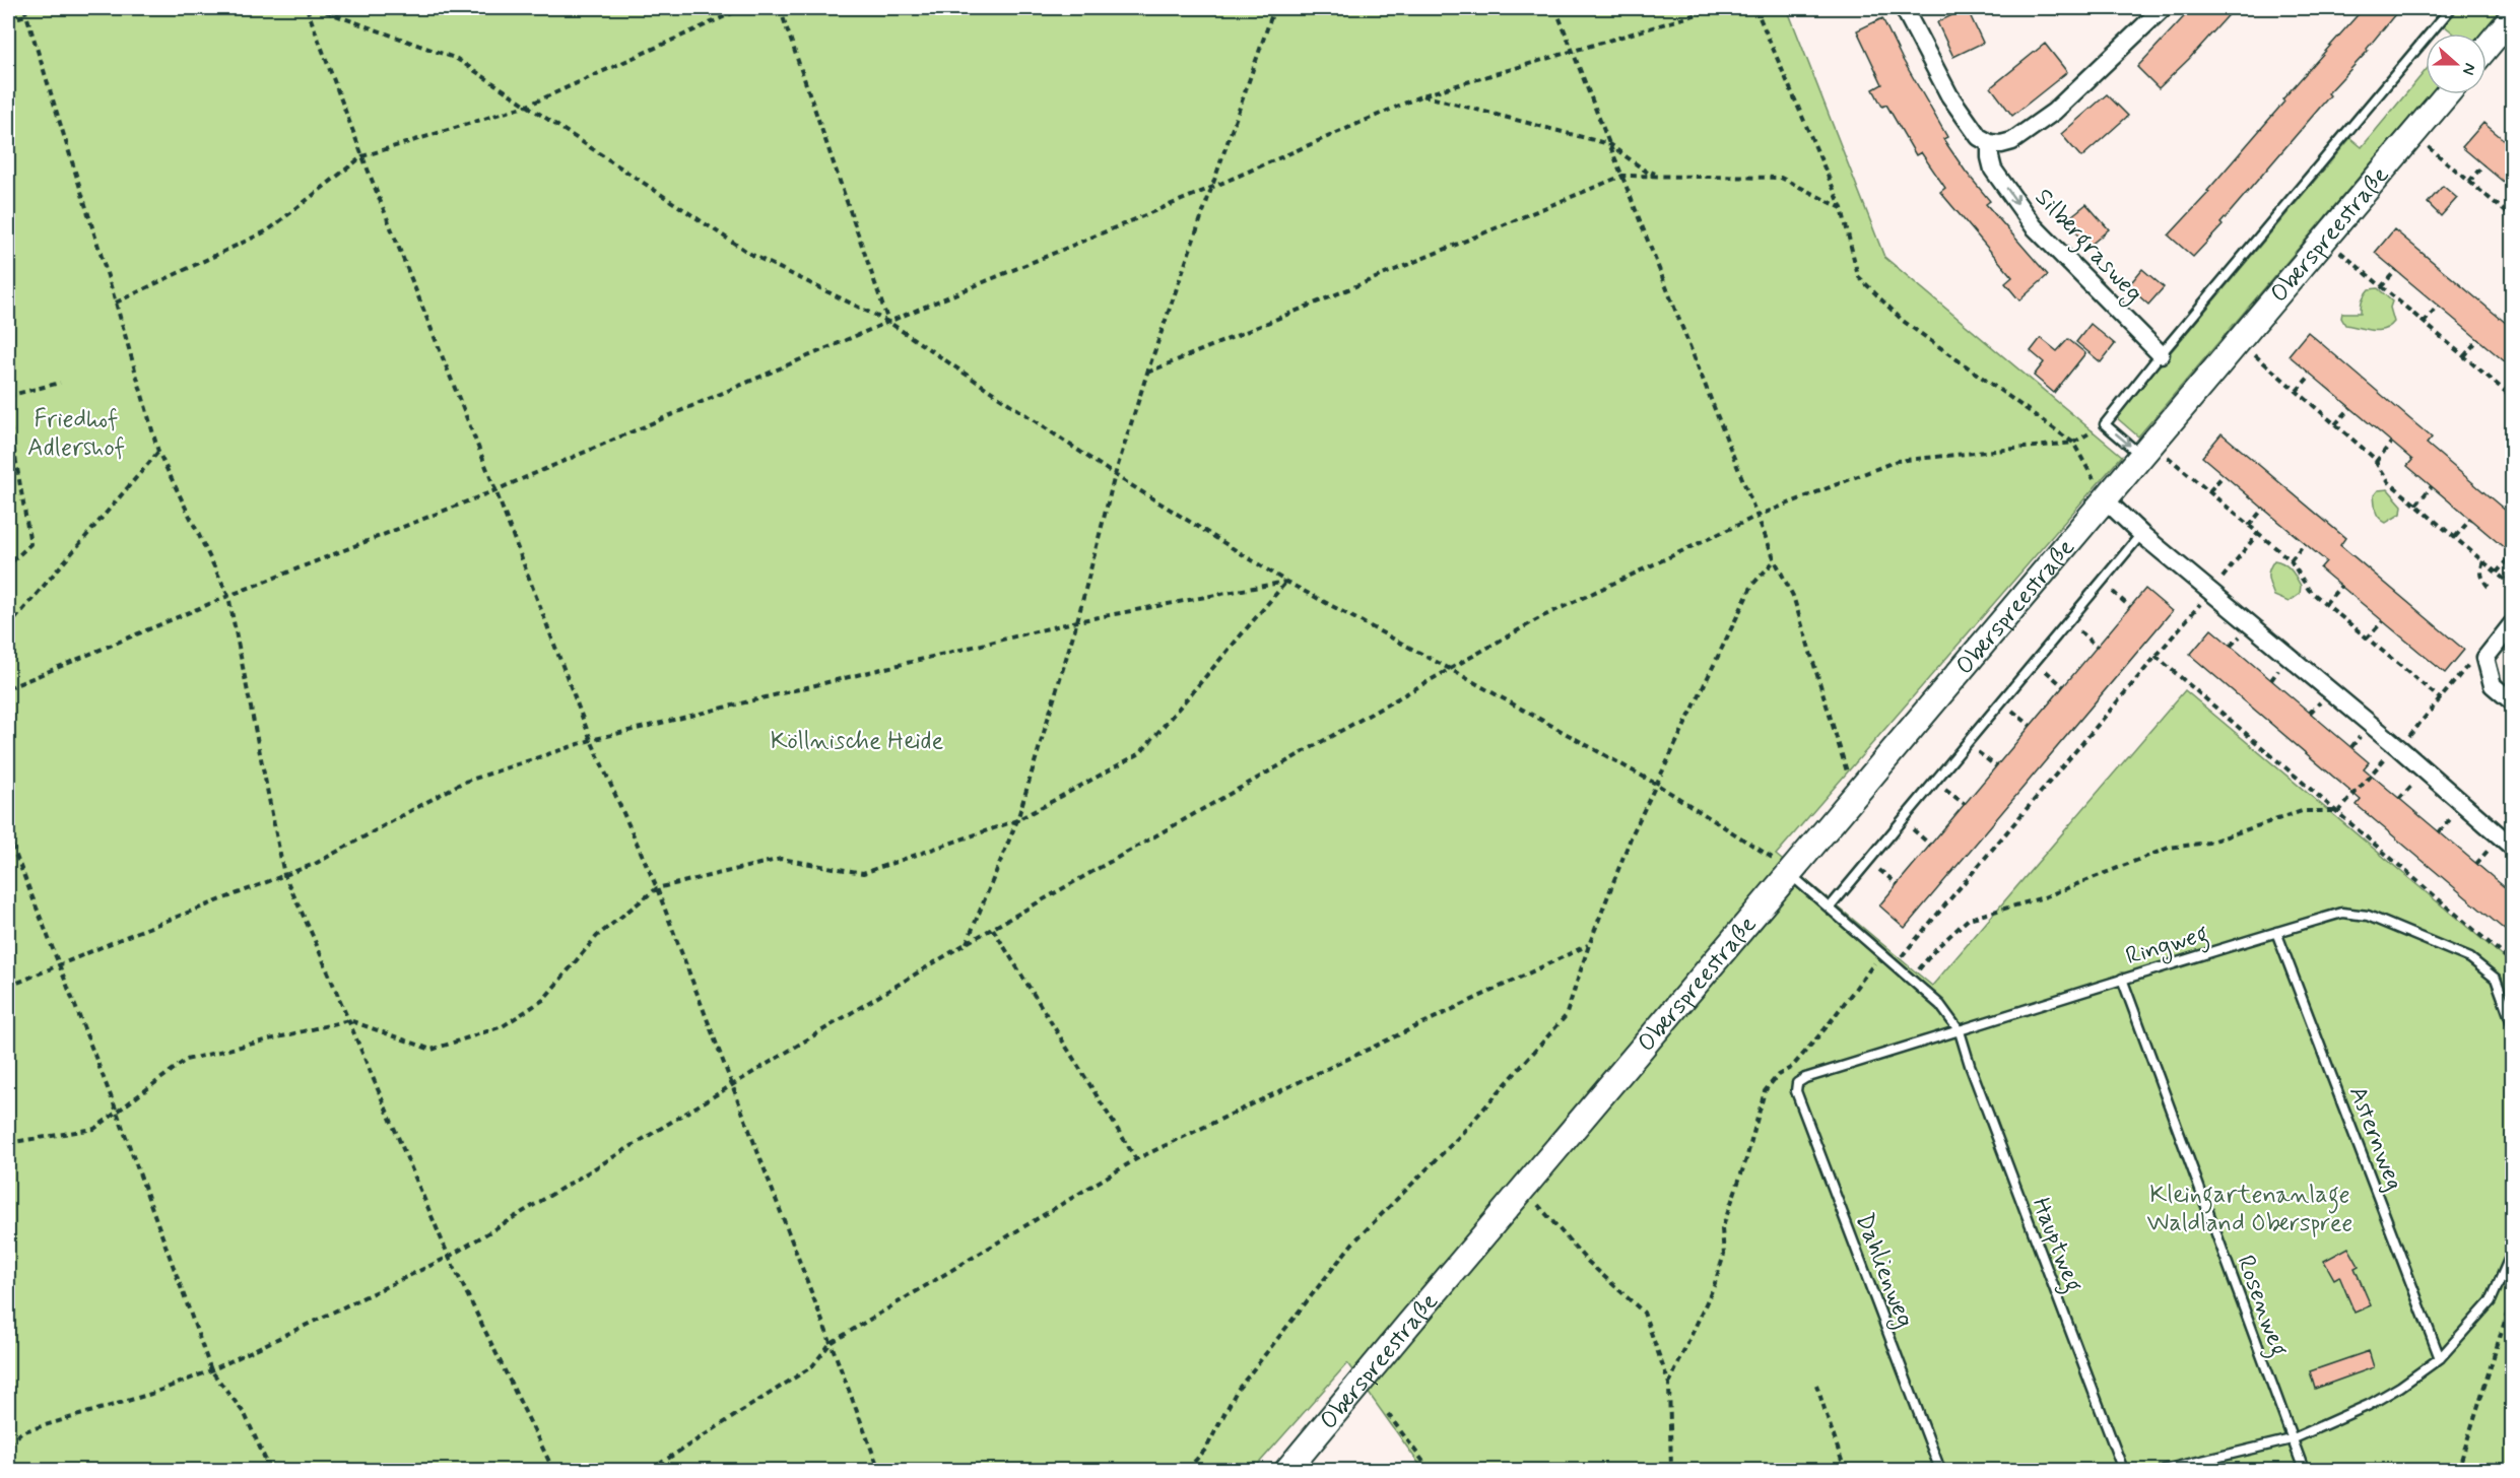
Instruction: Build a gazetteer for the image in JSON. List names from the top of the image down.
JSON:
{
  "streets": {
    "main road": ["Oberspreestraße"],
    "street": ["Silbergrasweg"],
    "lane": [
      "Ringweg",
      "Asternweg",
      "Hauptweg",
      "Dahlienweg",
      "Rosenweg"
    ]
  },
  "crossings": [
    ["Oberspreestraße", "Hauptweg"],
    ["Ringweg", "Asternweg"],
    ["Ringweg", "Hauptweg"],
    ["Ringweg", "Dahlienweg"],
    ["Ringweg", "Rosenweg"]
  ],
  "one_way": ["Silbergrasweg"],
  "parks": ["Friedhof Adlershof", "Köllnische Heide", "Kleingartenanlage Waldland Oberspree"],
  "north": "right"
}
